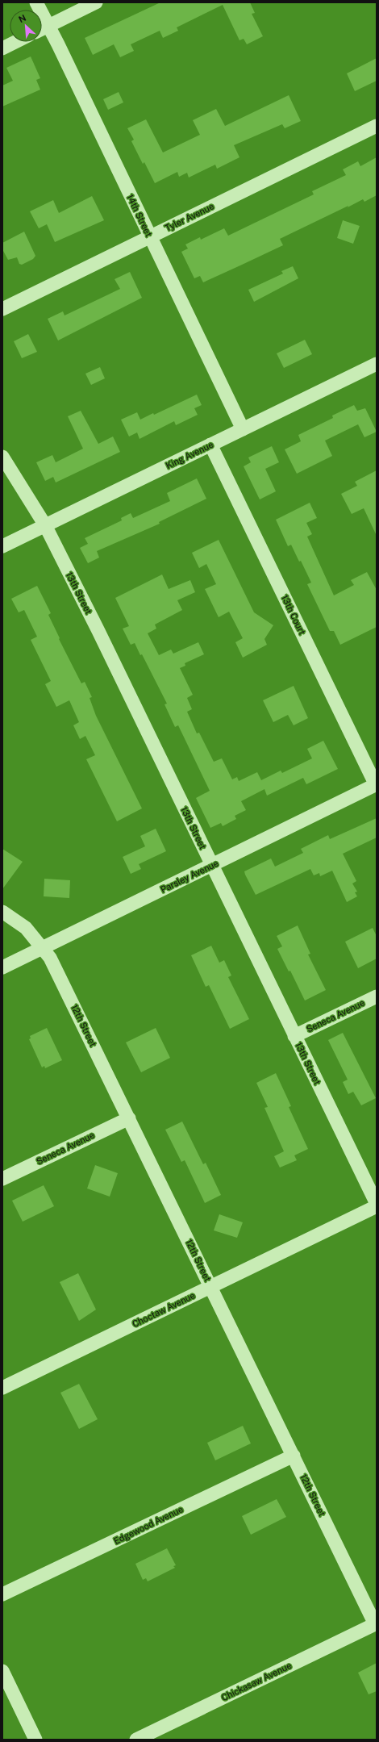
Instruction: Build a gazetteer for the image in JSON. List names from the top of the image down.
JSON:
{
  "streets": {
    "street": [
      "14th Street",
      "Tyler Avenue",
      "King Avenue",
      "13th Street",
      "13th Court",
      "Parsley Avenue",
      "Seneca Avenue",
      "12th Street",
      "Choctaw Avenue",
      "Edgewood Avenue",
      "Chickasaw Avenue"
    ]
  },
  "crossings": [
    ["14th Street", "Tyler Avenue"],
    ["14th Street", "King Avenue"],
    ["King Avenue", "13th Street"],
    ["King Avenue", "13th Court"],
    ["13th Street", "Parsley Avenue"],
    ["13th Street", "Seneca Avenue"],
    ["13th Street", "Choctaw Avenue"],
    ["13th Court", "Parsley Avenue"],
    ["Parsley Avenue", "12th Street"],
    ["Seneca Avenue", "12th Street"],
    ["12th Street", "Choctaw Avenue"],
    ["12th Street", "Edgewood Avenue"],
    ["12th Street", "Chickasaw Avenue"]
  ],
  "north": "top left"
}
